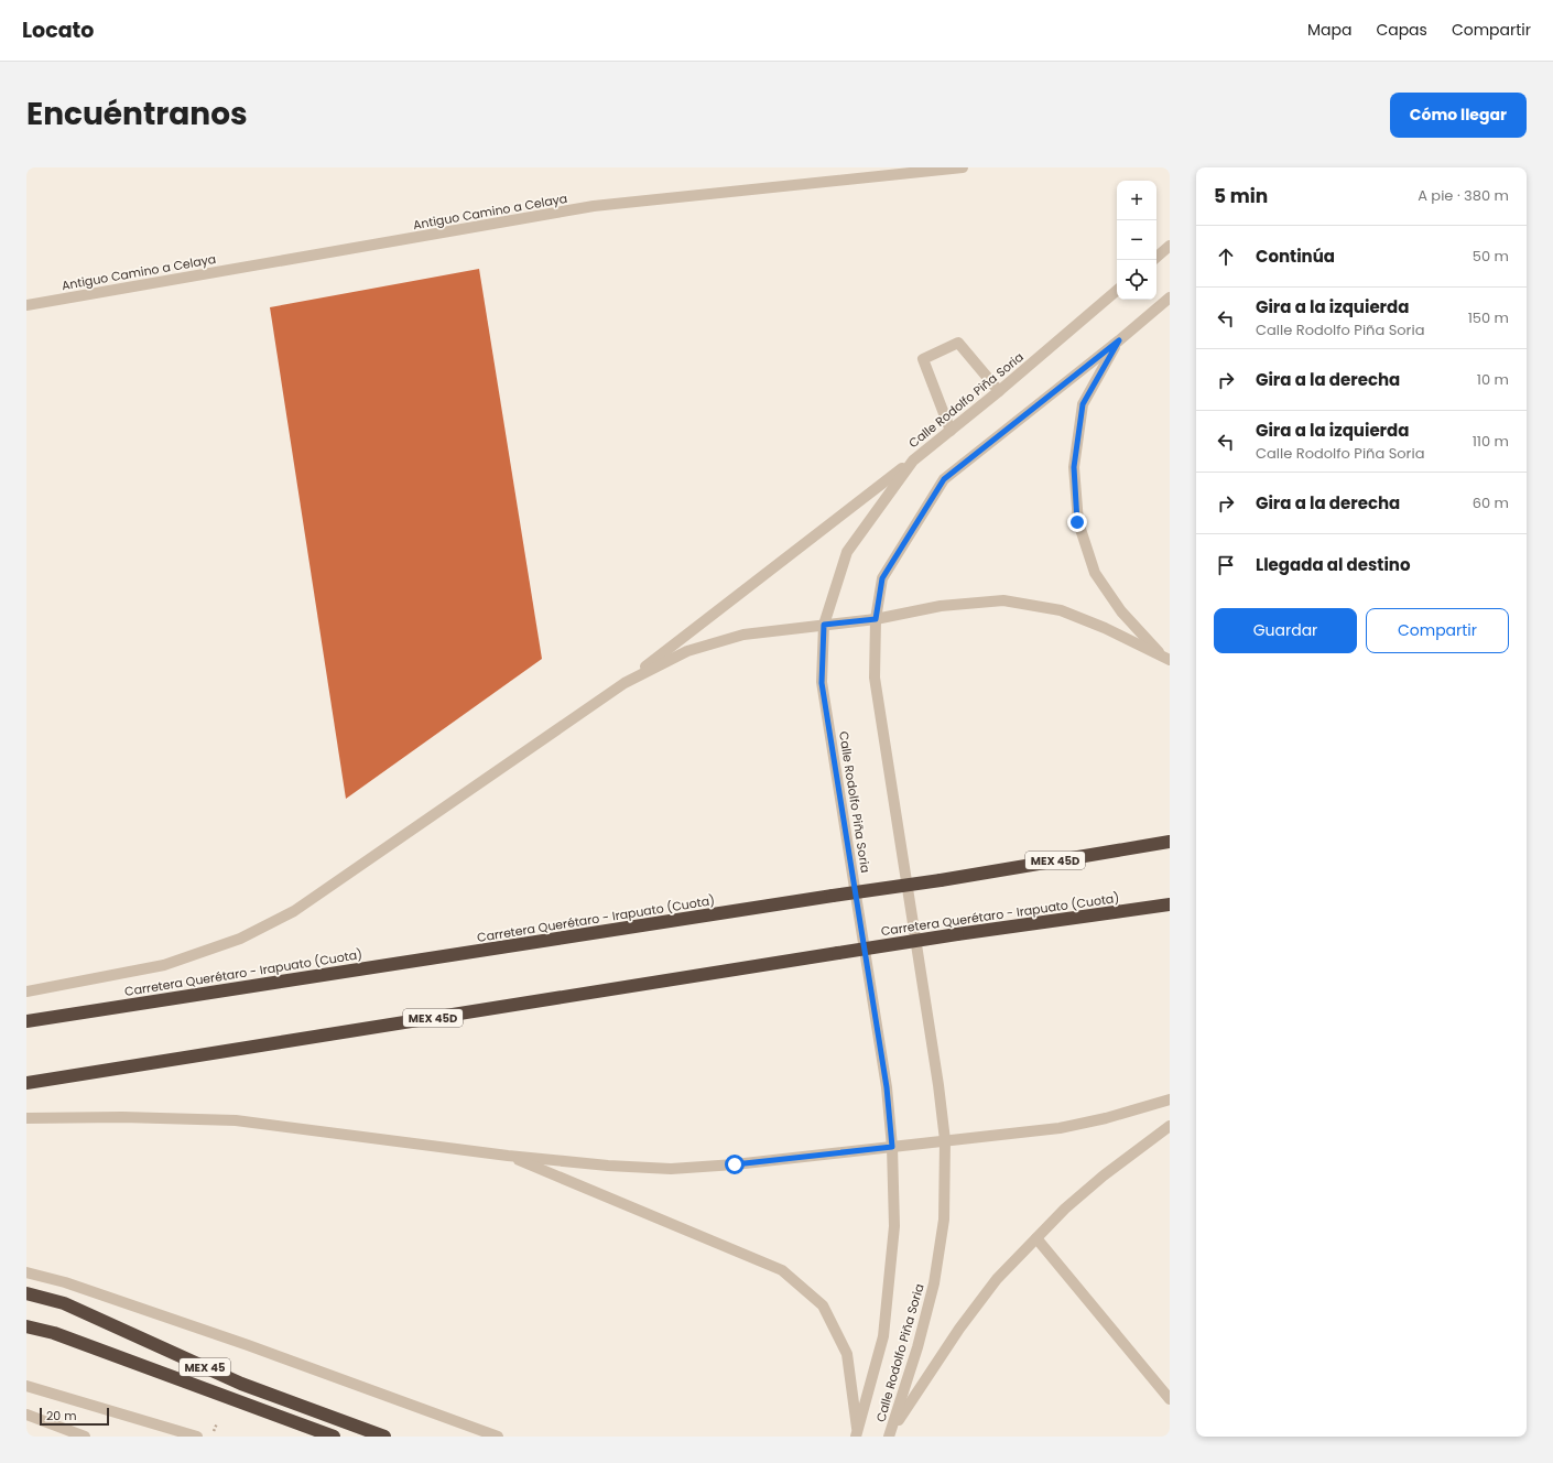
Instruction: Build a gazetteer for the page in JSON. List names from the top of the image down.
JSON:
{
  "streets": {
    "highway": ["MEX 45D", "Carretera Querétaro - Irapuato (Cuota)", "MEX 45"],
    "street": ["Antiguo Camino a Celaya", "Calle Rodolfo Piña Soria"]
  },
  "scale_bar": "20 m",
  "page": {
    "header": "Locato",
    "nav": ["Mapa", "Capas", "Compartir"],
    "title": "Encuéntranos",
    "buttons": [
      "Cómo llegar",
      ["Guardar", "Compartir"]
    ],
    "heading": ["5 min", "A pie · 380 m"],
    "map_buttons": ["+", "−"],
    "list": [
      ["Continúa", "50 m"],
      ["Gira a la izquierda", "Calle Rodolfo Piña Soria", "150 m"],
      ["Gira a la derecha", "10 m"],
      ["Gira a la izquierda", "Calle Rodolfo Piña Soria", "110 m"],
      ["Gira a la derecha", "60 m"],
      "Llegada al destino"
    ],
    "scale": "20 m"
  }
}
